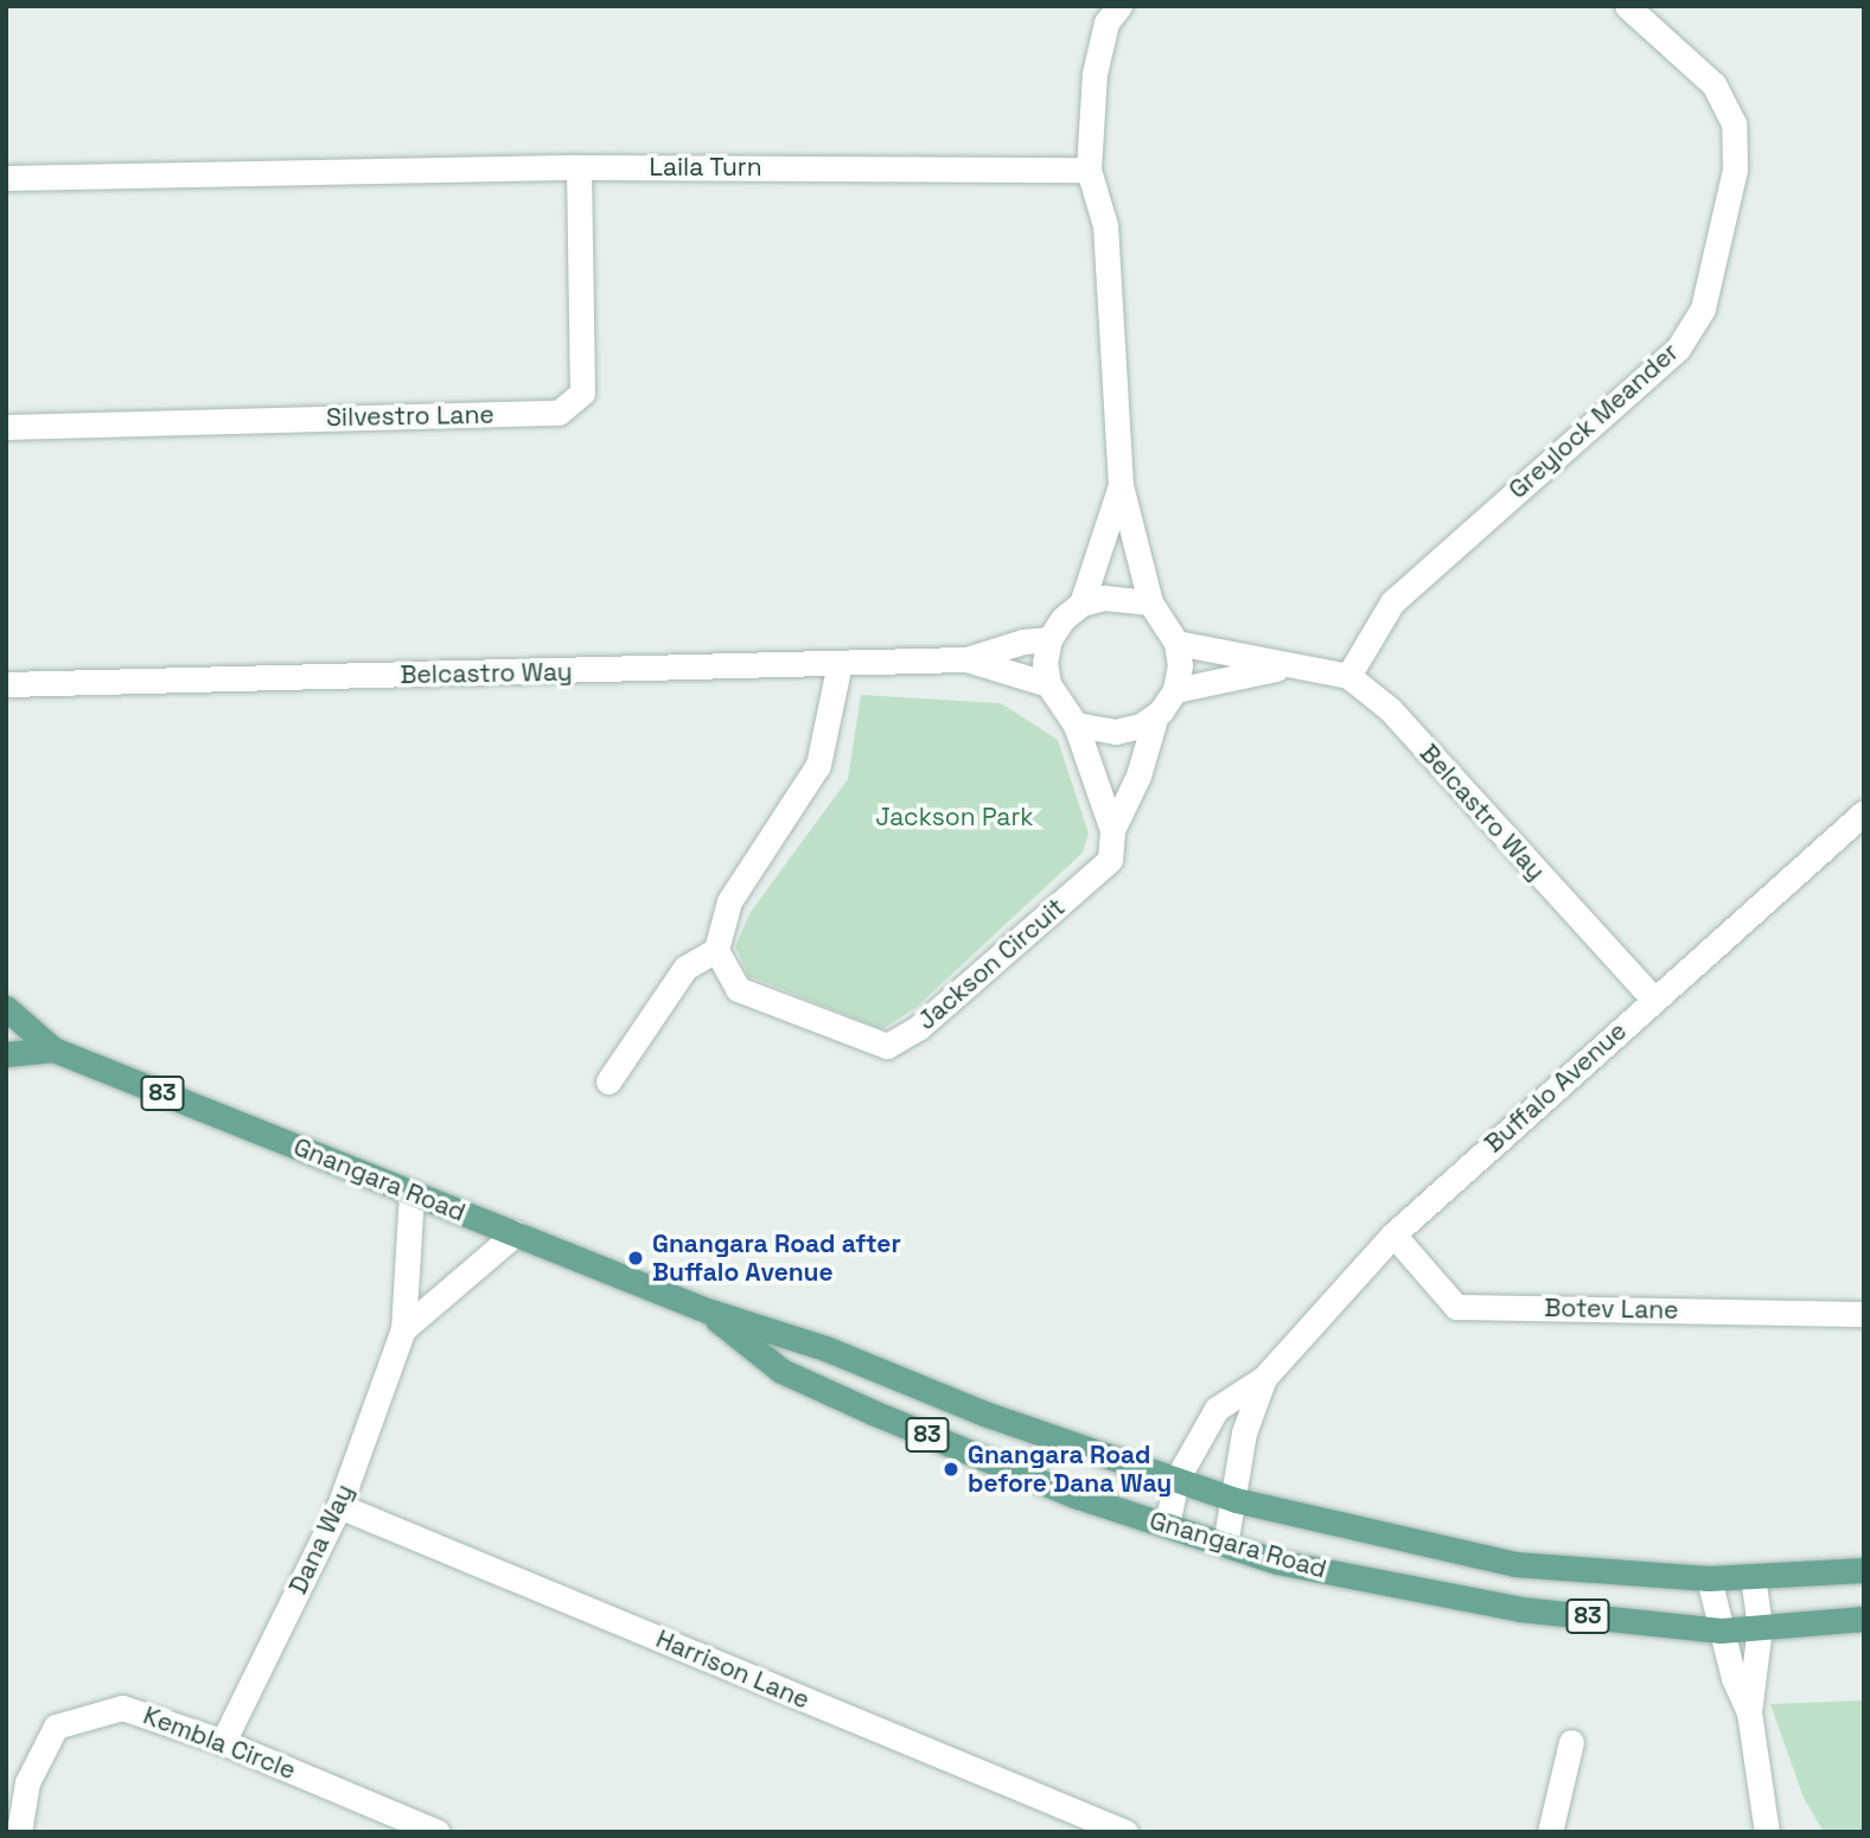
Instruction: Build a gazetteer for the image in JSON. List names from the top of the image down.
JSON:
{
  "streets": {
    "main road": ["83", "Gnangara Road"],
    "street": [
      "Laila Turn",
      "Silvestro Lane",
      "Greylock Meander",
      "Belcastro Way",
      "Jackson Circuit",
      "Buffalo Avenue",
      "Botev Lane",
      "Dana Way",
      "Harrison Lane",
      "Kembla Circle"
    ]
  },
  "crossings": [
    ["Laila Turn", "Silvestro Lane"],
    ["Greylock Meander", "Belcastro Way"],
    ["Belcastro Way", "Jackson Circuit"],
    ["Belcastro Way", "Buffalo Avenue"],
    ["Buffalo Avenue", "Gnangara Road"],
    ["Buffalo Avenue", "Botev Lane"],
    ["Gnangara Road", "Dana Way"],
    ["Dana Way", "Harrison Lane"],
    ["Dana Way", "Kembla Circle"]
  ],
  "parks": ["Jackson Park"],
  "places": ["Gnangara Road after Buffalo Avenue", "Gnangara Road before Dana Way"]
}
